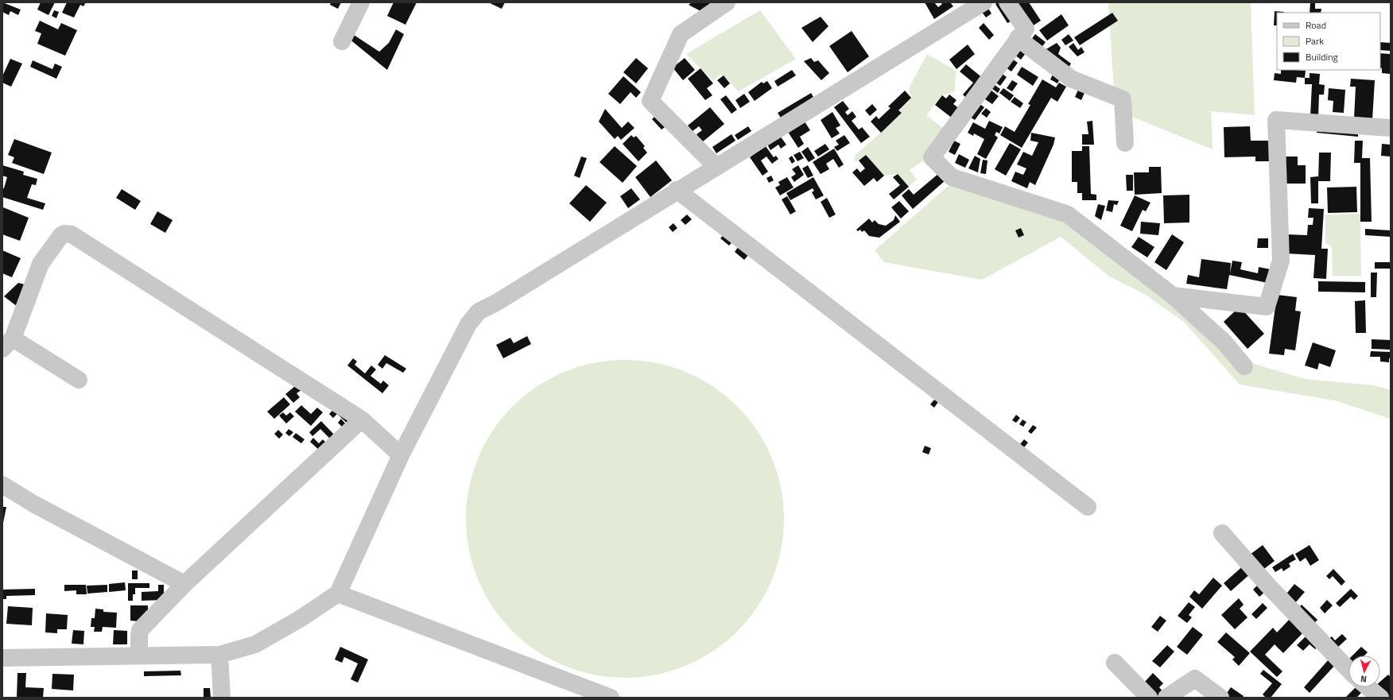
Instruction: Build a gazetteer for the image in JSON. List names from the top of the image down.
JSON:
{
  "legend": ["Road", "Park", "Building"],
  "north": "bottom"
}
